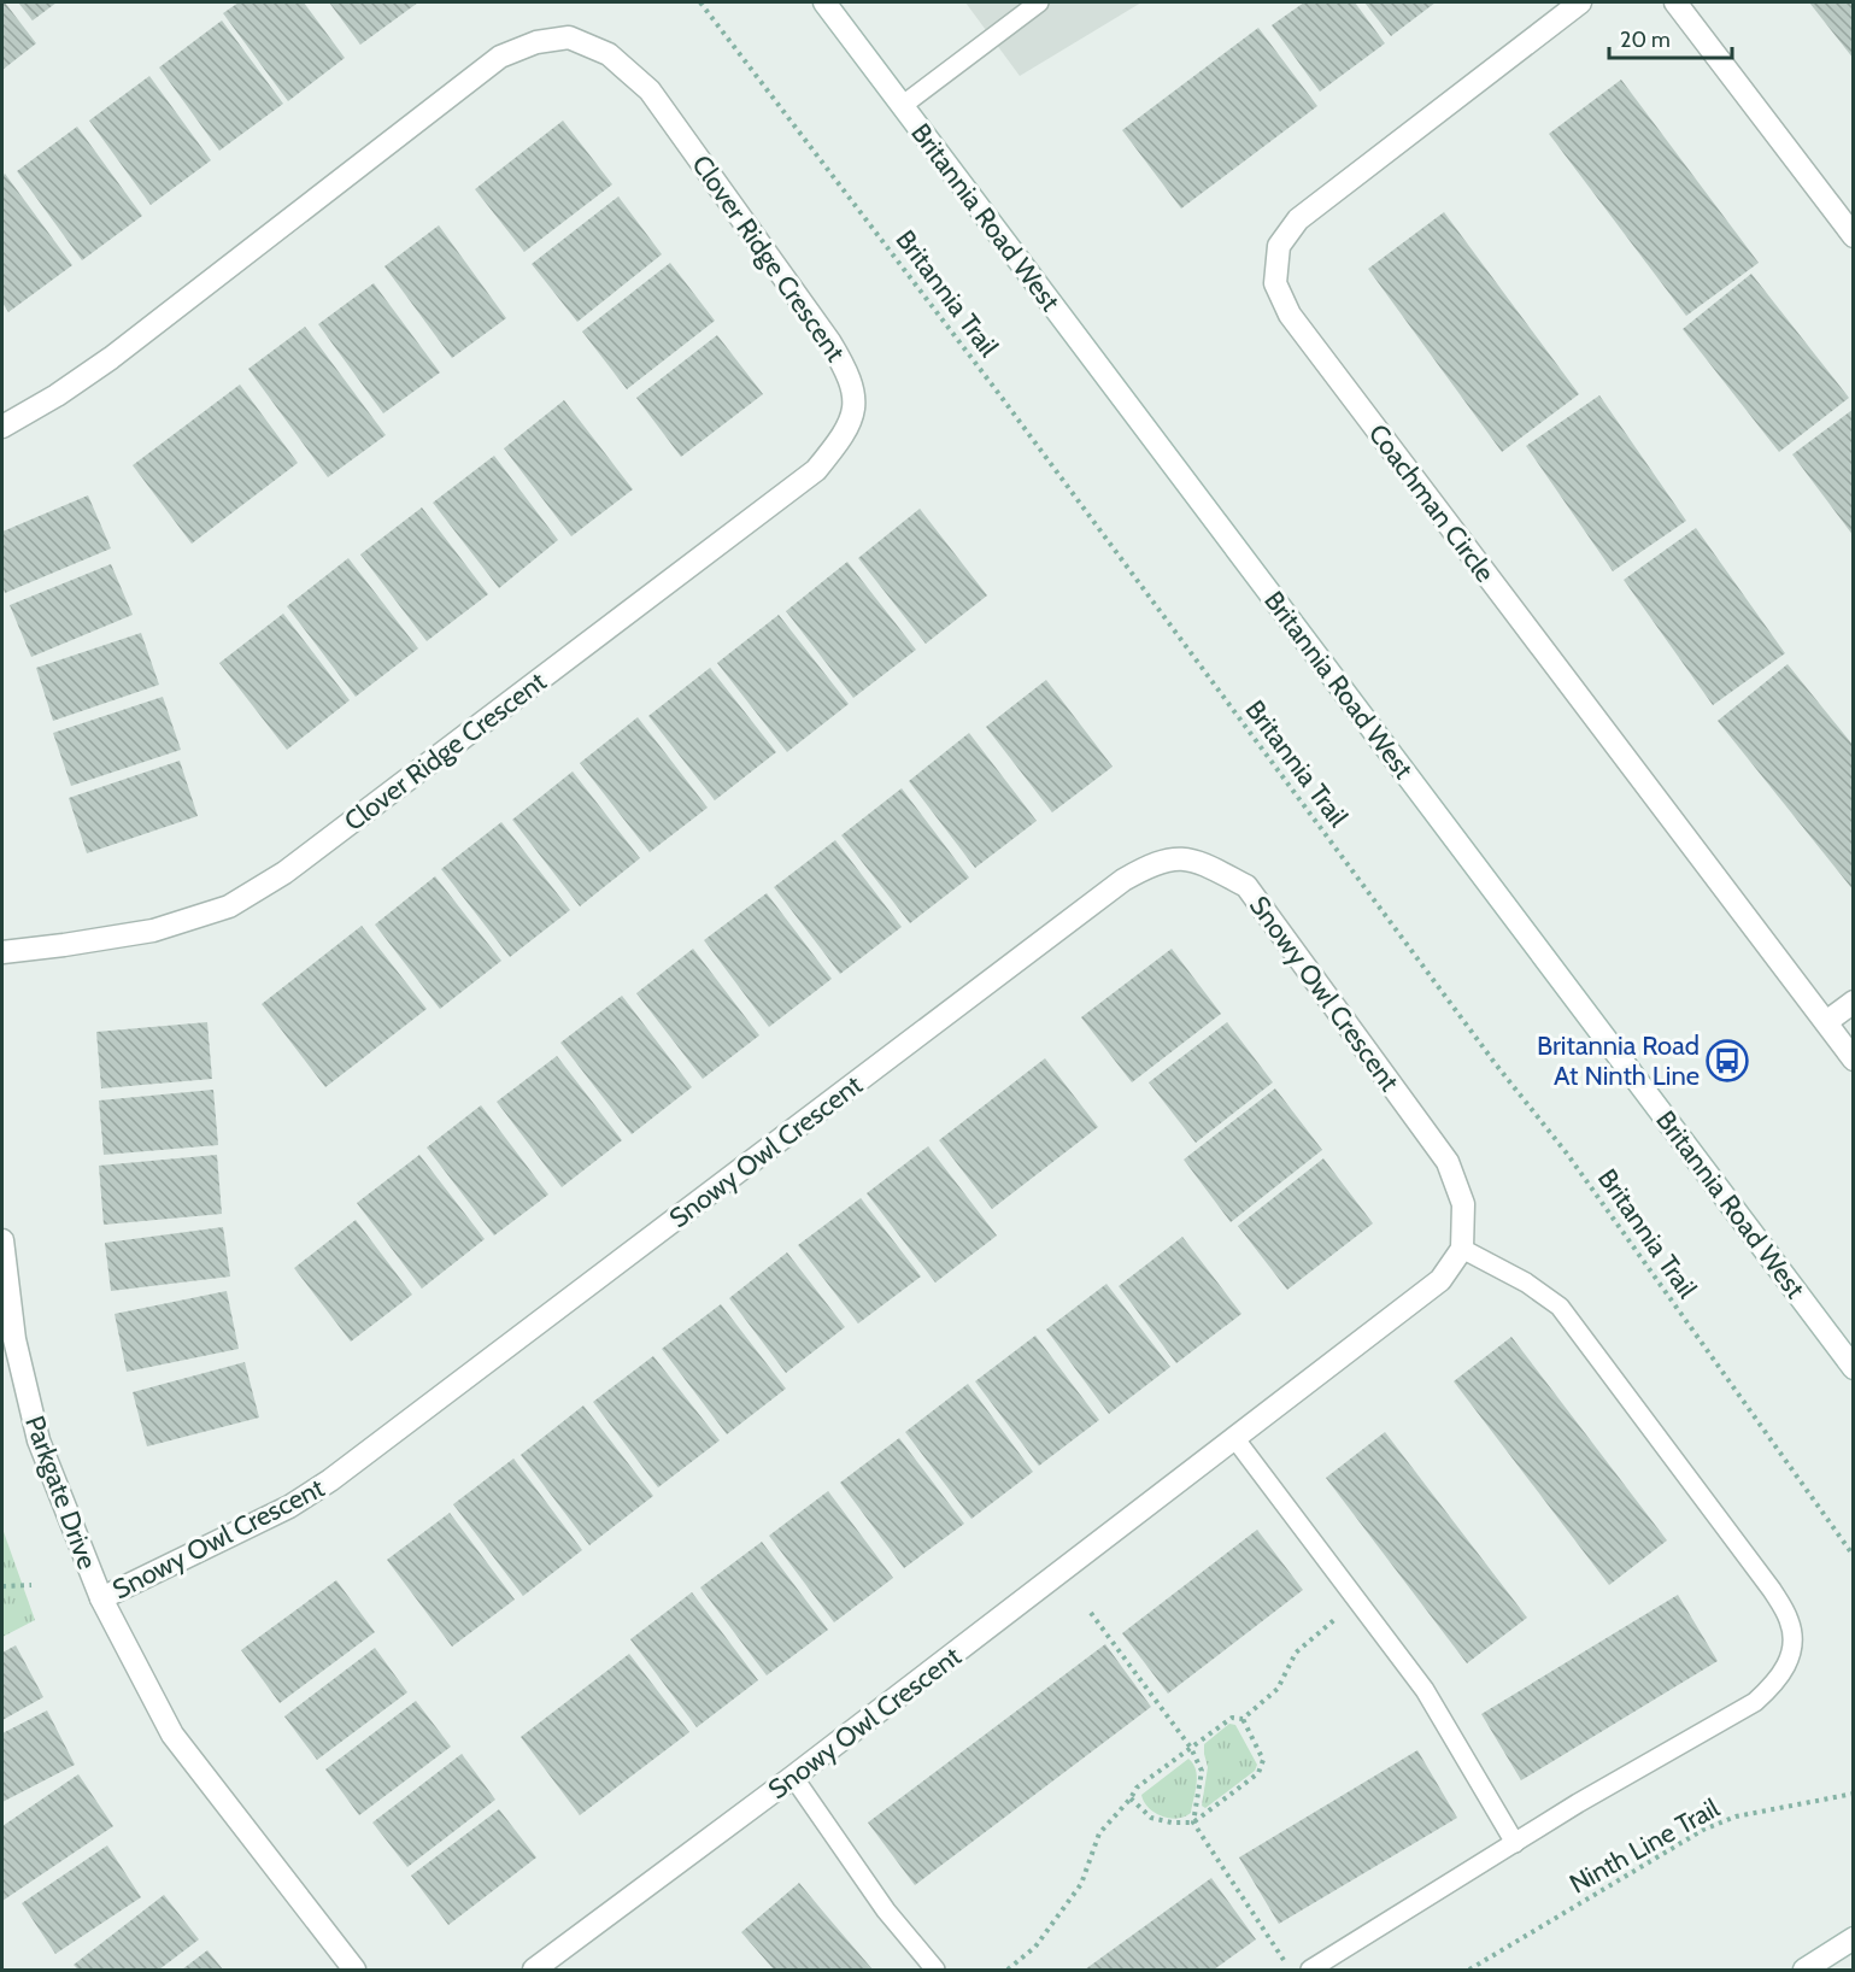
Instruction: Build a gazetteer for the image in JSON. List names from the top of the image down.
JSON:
{
  "streets": {
    "street": [
      "Britannia Road West",
      "Clover Ridge Crescent",
      "Coachman Circle",
      "Snowy Owl Crescent",
      "Parkgate Drive"
    ],
    "path": ["Britannia Trail", "Ninth Line Trail"]
  },
  "crossings": [
    ["Snowy Owl Crescent", "Parkgate Drive"]
  ],
  "places": {
    "bus stop": ["Britannia Road At Ninth Line"]
  },
  "scale_bar": "20 m"
}
